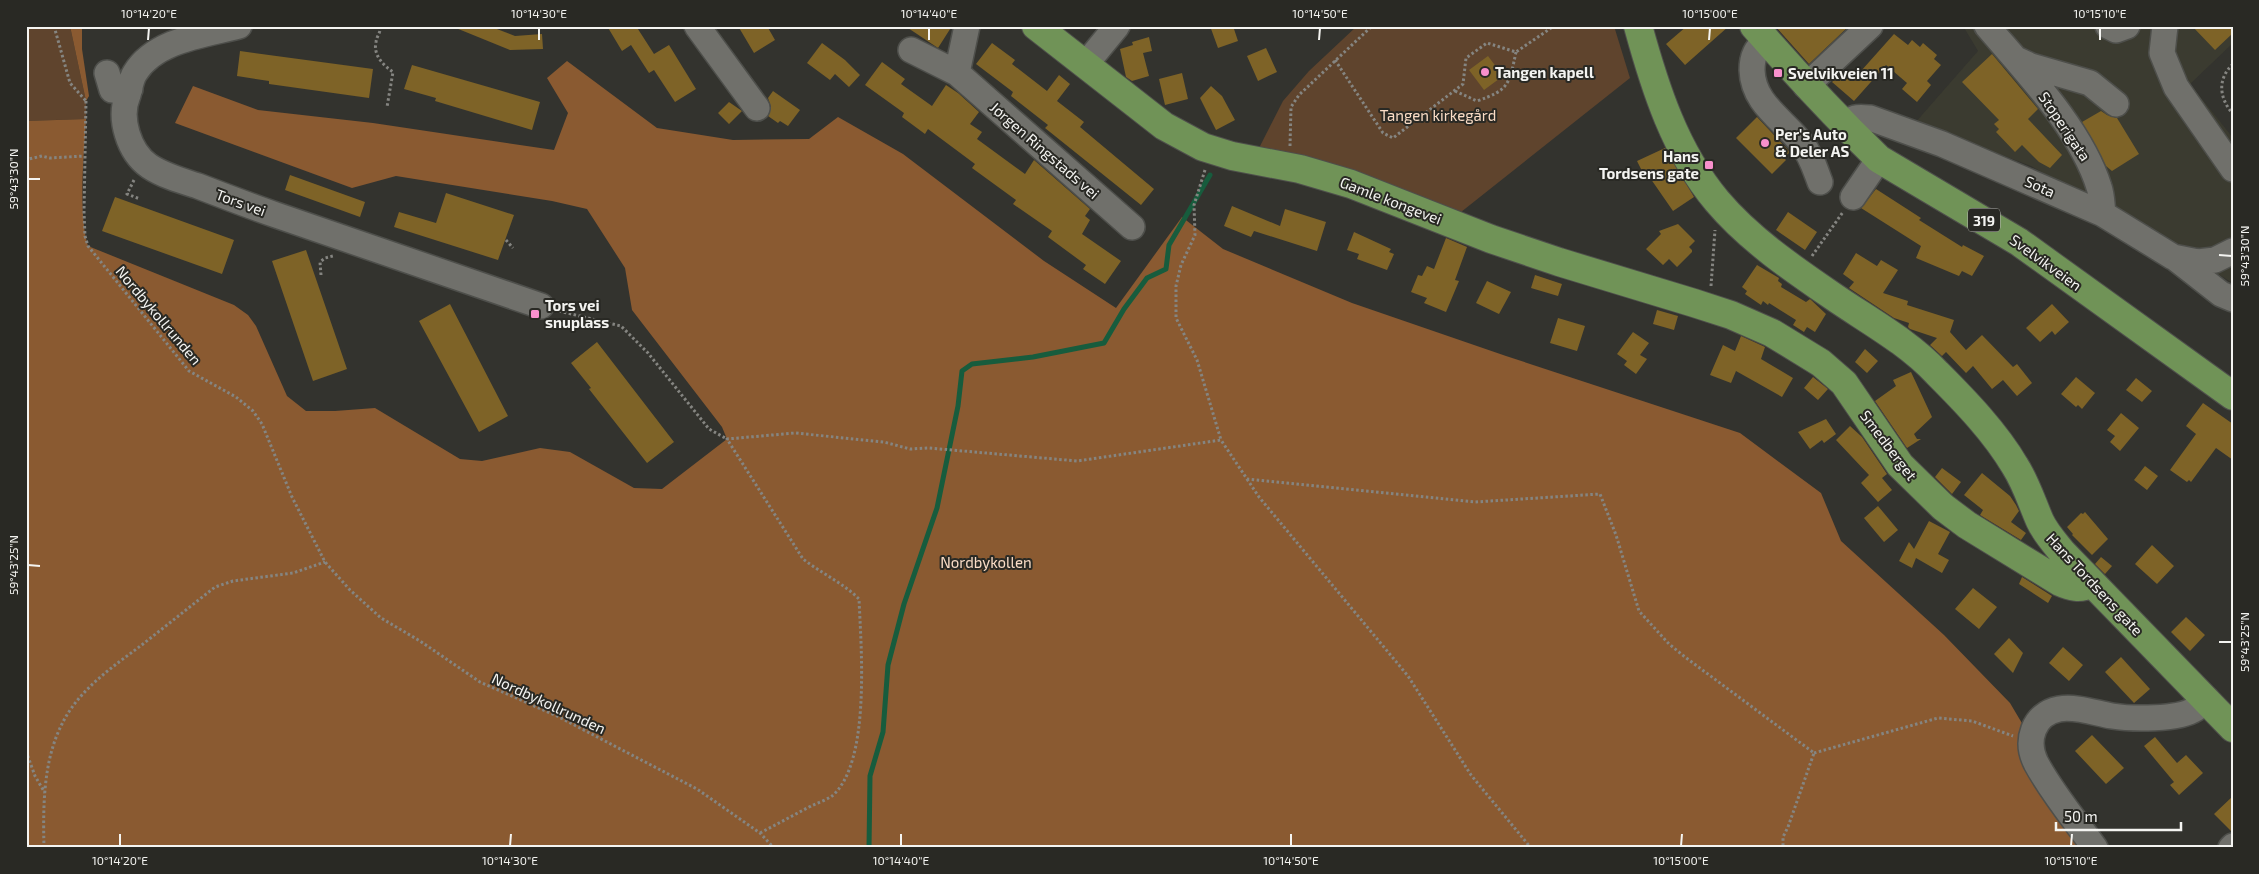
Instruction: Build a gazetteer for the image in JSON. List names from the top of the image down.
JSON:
{
  "streets": {
    "main road": [
      "Gamle kongevei",
      "319",
      "Svelvikveien",
      "Smedberget",
      "Hans Tordsens gate"
    ],
    "street": [
      "Støperigata",
      "Jørgen Ringstads vei",
      "Sota",
      "Tors vei"
    ],
    "path": ["Nordbykollrunden"]
  },
  "crossings": [
    ["Støperigata", "Sota"],
    ["Sota", "Svelvikveien"],
    ["Gamle kongevei", "Smedberget"],
    ["Smedberget", "Hans Tordsens gate"]
  ],
  "parks": ["Tangen kirkegård", "Nordbykollen"],
  "places": {
    "other": ["Tangen kapell", "Per's Auto & Deler AS"],
    "transit": ["Svelvikveien 11", "Hans Tordsens gate", "Tors vei snuplass"]
  },
  "scale_bar": "50 m",
  "coordinates": [
    "10°14'20\"E",
    "10°14'30\"E",
    "10°14'40\"E",
    "10°14'50\"E",
    "10°15'00\"E",
    "10°15'10\"E",
    "59°43'30\"N",
    "59°43'25\"N"
  ]
}
